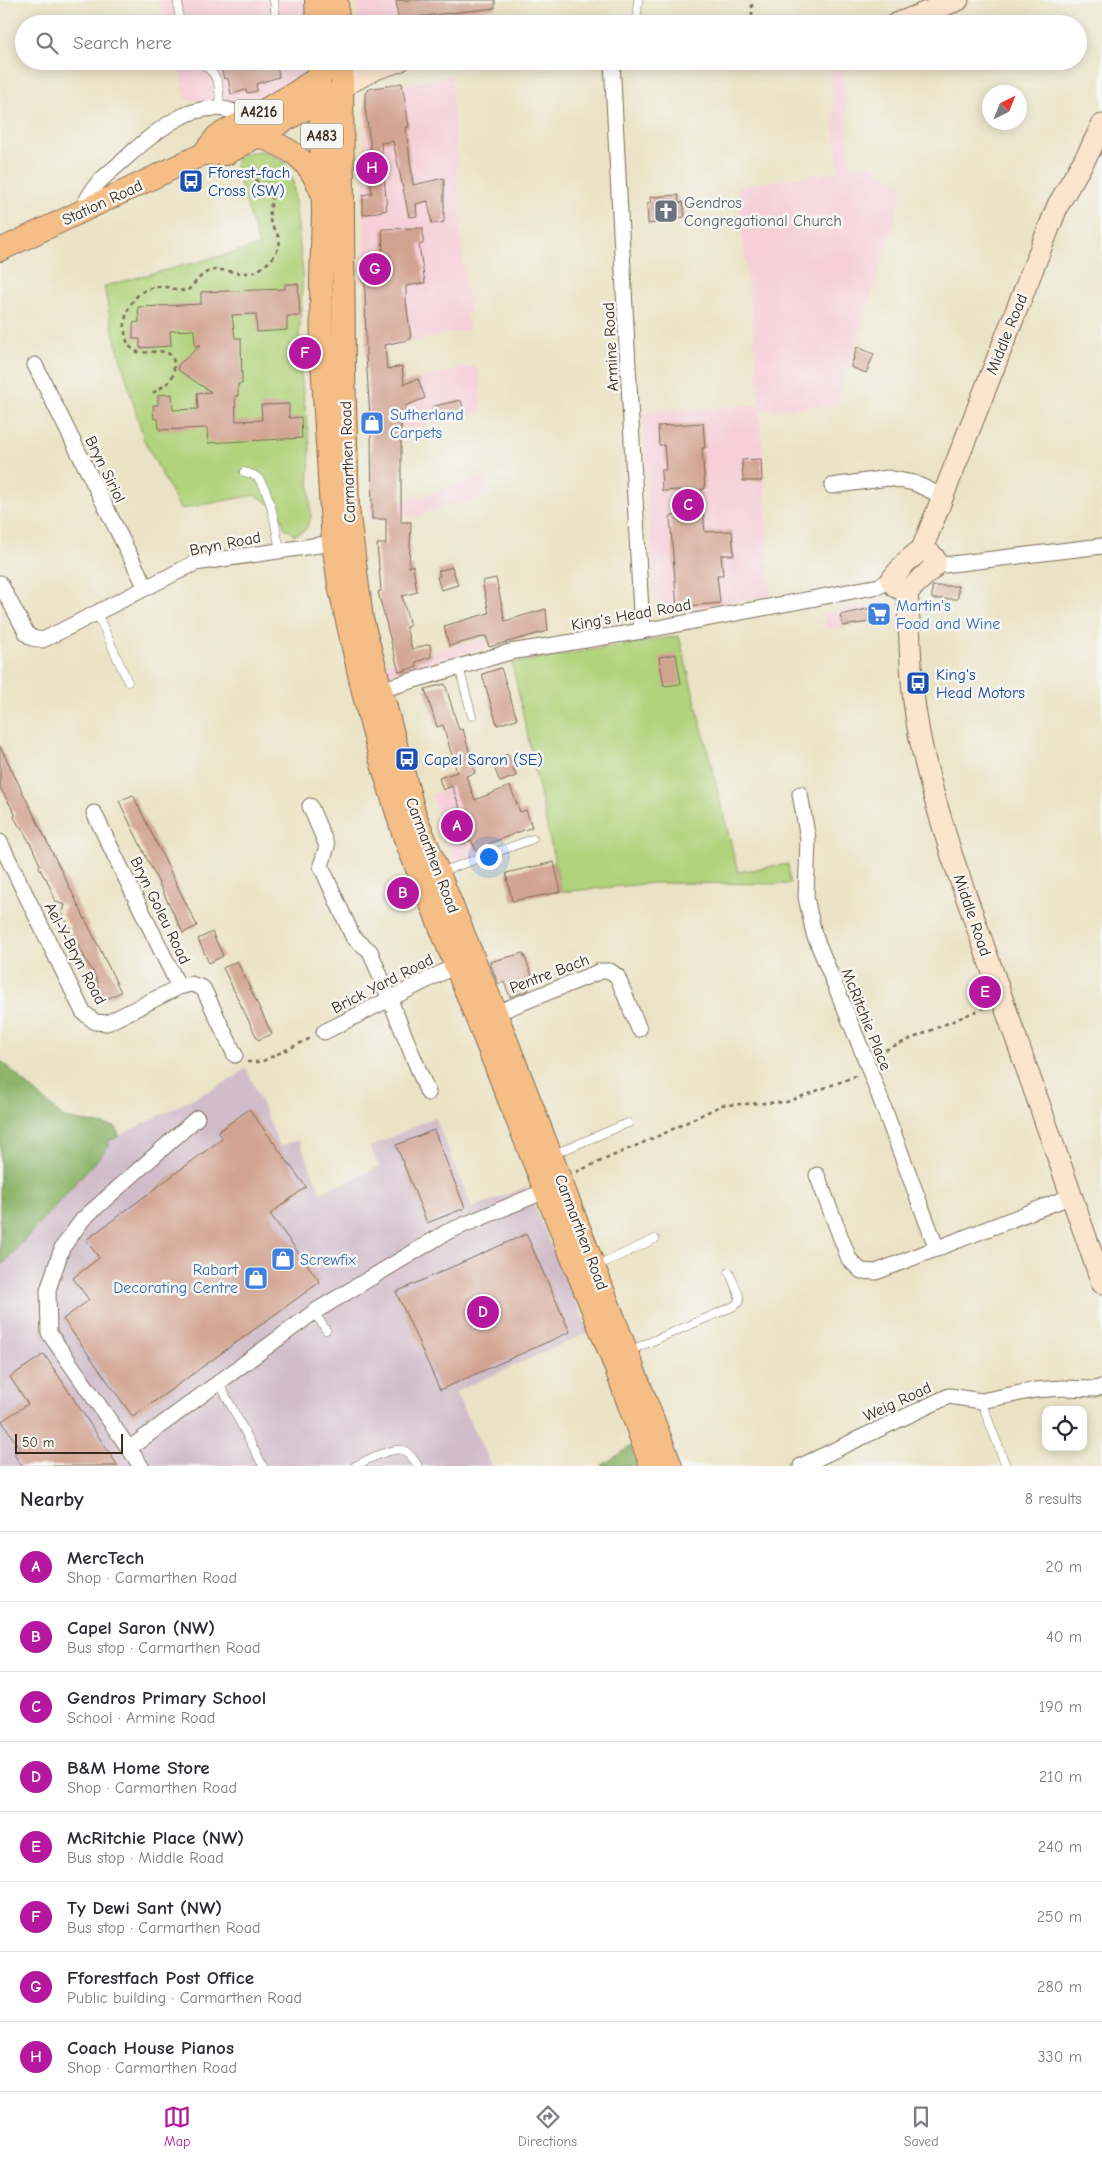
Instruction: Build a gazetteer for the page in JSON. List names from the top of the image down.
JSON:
{
  "streets": {
    "main road": [
      "A4216",
      "A483",
      "Station Road",
      "Carmarthen Road"
    ],
    "street": [
      "Middle Road",
      "Armine Road",
      "Bryn Siriol",
      "Bryn Road",
      "King's Head Road",
      "Bryn Goleu Road",
      "Ael-Y-Bryn Road",
      "Pentre Bach",
      "Brick Yard Road",
      "McRitchie Place",
      "Weig Road"
    ]
  },
  "crossings": [
    ["Station Road", "Carmarthen Road"],
    ["Middle Road", "King's Head Road"],
    ["Armine Road", "King's Head Road"],
    ["Carmarthen Road", "Bryn Road"],
    ["Carmarthen Road", "King's Head Road"],
    ["Carmarthen Road", "Pentre Bach"],
    ["Carmarthen Road", "Brick Yard Road"],
    ["Bryn Siriol", "Bryn Road"],
    ["Bryn Goleu Road", "Ael-Y-Bryn Road"]
  ],
  "places": {
    "bus stop": ["Fforest-fach Cross (SW)", "King's Head Motors", "Capel Saron (SE)"],
    "church": ["Gendros Congregational Church"],
    "shop": ["Sutherland Carpets", "Screwfix", "Rabart Decorating Centre"],
    "supermarket": ["Martin's Food and Wine"]
  },
  "scale_bar": "50 m",
  "north": "top right",
  "page": {
    "search": "Search here",
    "pins": [
      "H",
      "G",
      "F",
      "C",
      "A",
      "B",
      "E",
      "D"
    ],
    "scale": "50 m",
    "heading": ["Nearby", "8 results"],
    "list": [
      {
        "mark": "A",
        "name": "MercTech",
        "note": "Shop · Carmarthen Road",
        "value": "20 m"
      },
      {
        "mark": "B",
        "name": "Capel Saron (NW)",
        "note": "Bus stop · Carmarthen Road",
        "value": "40 m"
      },
      {
        "mark": "C",
        "name": "Gendros Primary School",
        "note": "School · Armine Road",
        "value": "190 m"
      },
      {
        "mark": "D",
        "name": "B&M Home Store",
        "note": "Shop · Carmarthen Road",
        "value": "210 m"
      },
      {
        "mark": "E",
        "name": "McRitchie Place (NW)",
        "note": "Bus stop · Middle Road",
        "value": "240 m"
      },
      {
        "mark": "F",
        "name": "Ty Dewi Sant (NW)",
        "note": "Bus stop · Carmarthen Road",
        "value": "250 m"
      },
      {
        "mark": "G",
        "name": "Fforestfach Post Office",
        "note": "Public building · Carmarthen Road",
        "value": "280 m"
      },
      {
        "mark": "H",
        "name": "Coach House Pianos",
        "note": "Shop · Carmarthen Road",
        "value": "330 m"
      }
    ],
    "nav": ["Map", "Directions", "Saved"]
  }
}
